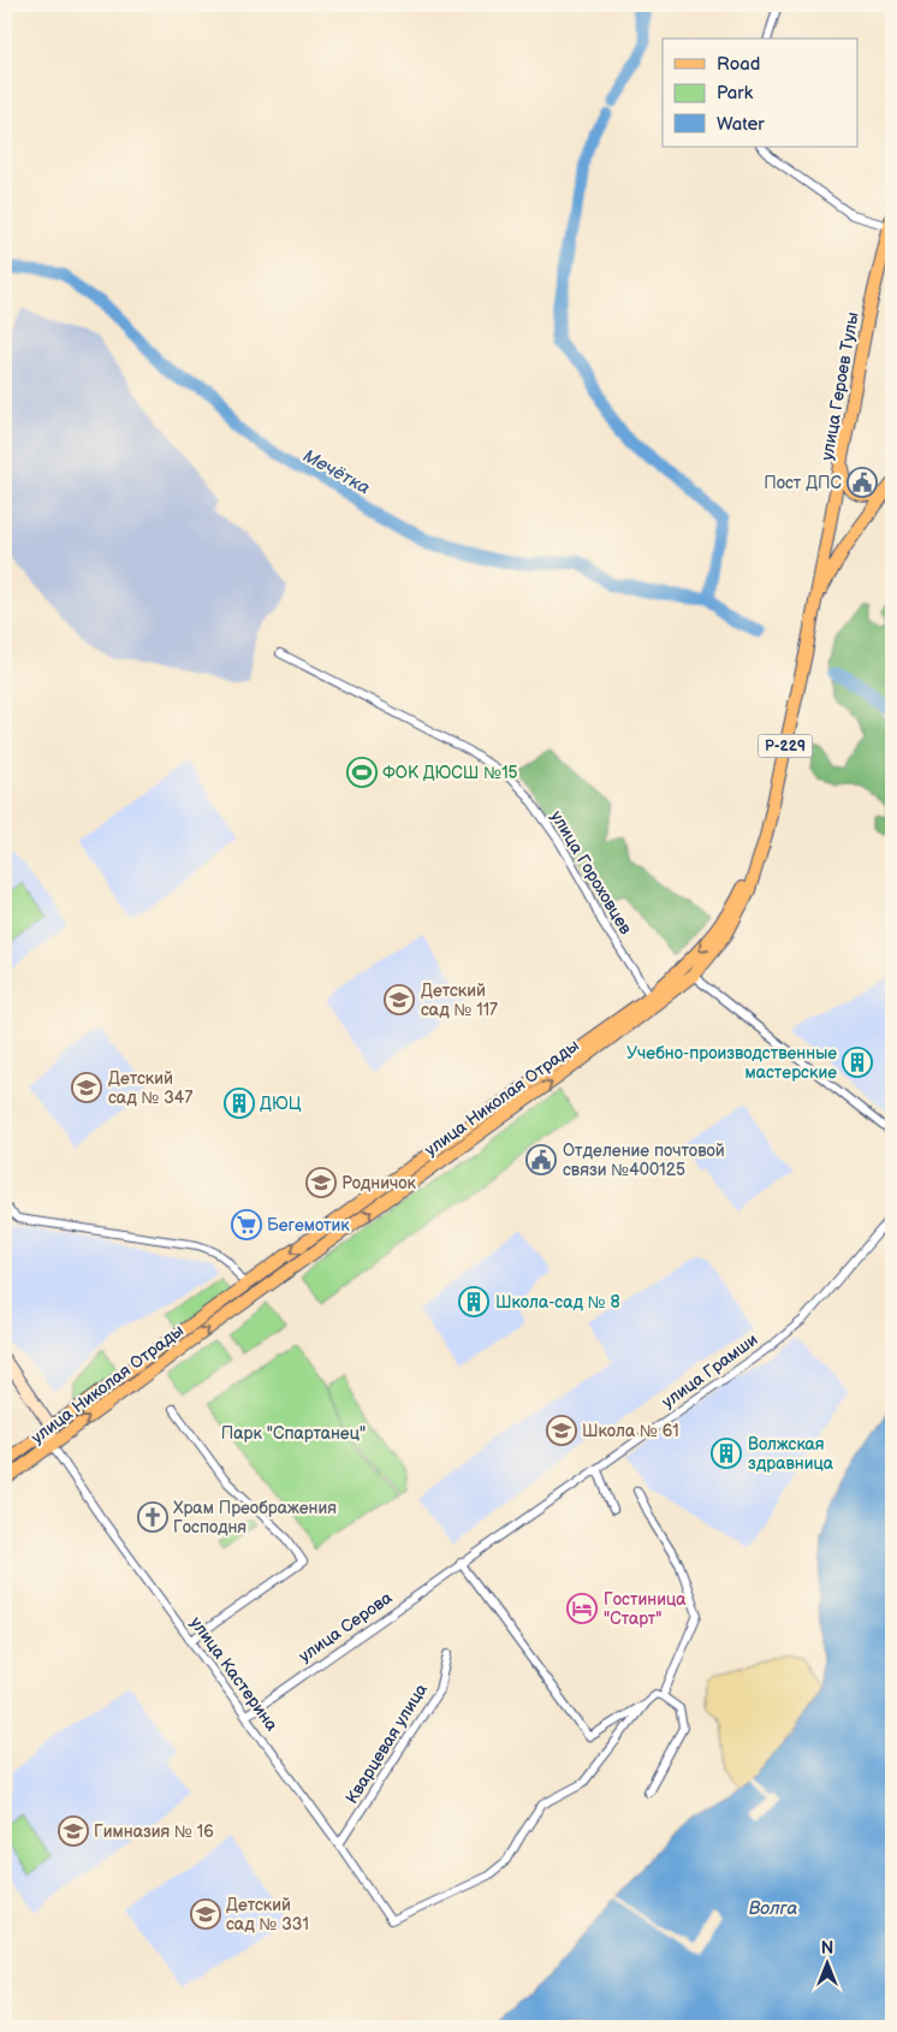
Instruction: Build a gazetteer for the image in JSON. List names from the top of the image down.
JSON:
{
  "streets": {
    "main road": ["улица Героев Тулы", "Р-229", "улица Николая Отрады"],
    "street": [
      "улица Гороховцев",
      "улица Грамши",
      "улица Серова",
      "улица Кастерина",
      "Кварцевая улица"
    ]
  },
  "crossings": [
    ["улица Героев Тулы", "улица Николая Отрады"],
    ["улица Гороховцев", "улица Николая Отрады"],
    ["улица Николая Отрады", "улица Кастерина"],
    ["улица Грамши", "улица Серова"],
    ["улица Серова", "улица Кастерина"],
    ["улица Кастерина", "Кварцевая улица"]
  ],
  "water": ["Мечётка", "Волга"],
  "parks": ["Парк \"Спартанец\""],
  "places": {
    "public building": ["Пост ДПС", "Отделение почтовой связи №400125"],
    "sports": ["ФОК ДЮСШ №15"],
    "school or university": [
      "Детский сад № 117",
      "Детский сад № 347",
      "Родничок",
      "Школа № 61",
      "Гимназия № 16",
      "Детский сад № 331"
    ],
    "building": [
      "Учебно-производственные мастерские",
      "ДЮЦ",
      "Школа-сад № 8",
      "Волжская здравница"
    ],
    "supermarket": ["Бегемотик"],
    "church": ["Храм Преображения Господня"],
    "hotel": ["Гостиница \"Старт\""]
  },
  "legend": ["Road", "Park", "Water"],
  "north": "top"
}
